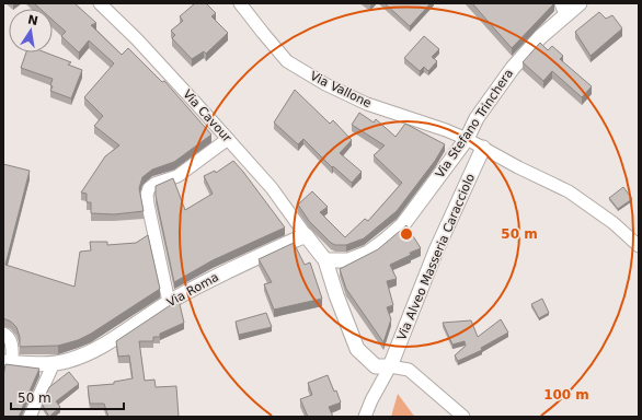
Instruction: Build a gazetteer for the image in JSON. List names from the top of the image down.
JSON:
{
  "streets": {
    "street": [
      "Via Vallone",
      "Via Cavour",
      "Via Stefano Trinchera",
      "Via Alveo Masseria Caracciolo",
      "Via Roma"
    ]
  },
  "crossings": [
    ["Via Vallone", "Via Stefano Trinchera"],
    ["Via Vallone", "Via Alveo Masseria Caracciolo"],
    ["Via Cavour", "Via Roma"]
  ],
  "scale_bar": "50 m",
  "north": "top",
  "rings": ["50 m", "100 m"]
}
